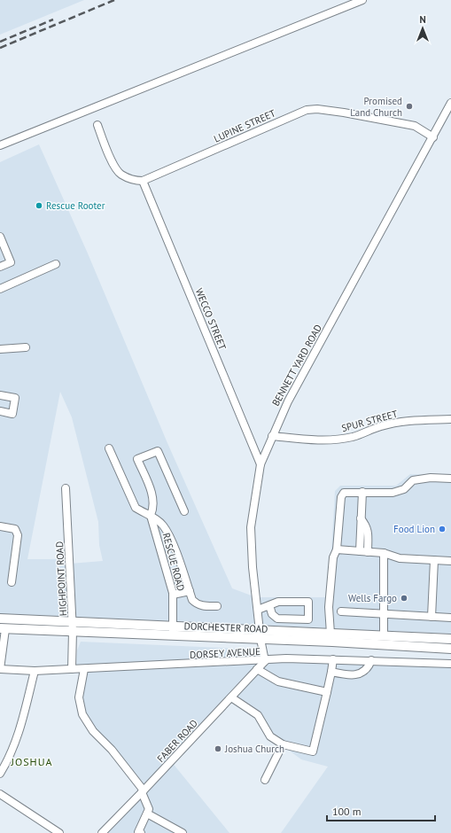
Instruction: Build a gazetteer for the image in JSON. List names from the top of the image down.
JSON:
{
  "streets": {
    "main road": ["DORCHESTER ROAD"],
    "street": [
      "LUPINE STREET",
      "WECCO STREET",
      "BENNETT YARD ROAD",
      "SPUR STREET",
      "RESCUE ROAD",
      "HIGHPOINT ROAD",
      "DORSEY AVENUE",
      "FABER ROAD"
    ]
  },
  "crossings": [
    ["LUPINE STREET", "WECCO STREET"],
    ["LUPINE STREET", "BENNETT YARD ROAD"],
    ["WECCO STREET", "BENNETT YARD ROAD"],
    ["BENNETT YARD ROAD", "SPUR STREET"],
    ["BENNETT YARD ROAD", "DORCHESTER ROAD"],
    ["BENNETT YARD ROAD", "DORSEY AVENUE"],
    ["BENNETT YARD ROAD", "FABER ROAD"],
    ["RESCUE ROAD", "DORCHESTER ROAD"],
    ["HIGHPOINT ROAD", "DORCHESTER ROAD"],
    ["HIGHPOINT ROAD", "DORSEY AVENUE"],
    ["DORSEY AVENUE", "FABER ROAD"]
  ],
  "districts": ["JOSHUA"],
  "places": [
    "Promised Land Church",
    "Rescue Rooter",
    "Food Lion",
    "Wells Fargo",
    "Joshua Church"
  ],
  "scale_bar": "100 m",
  "north": "top"
}
